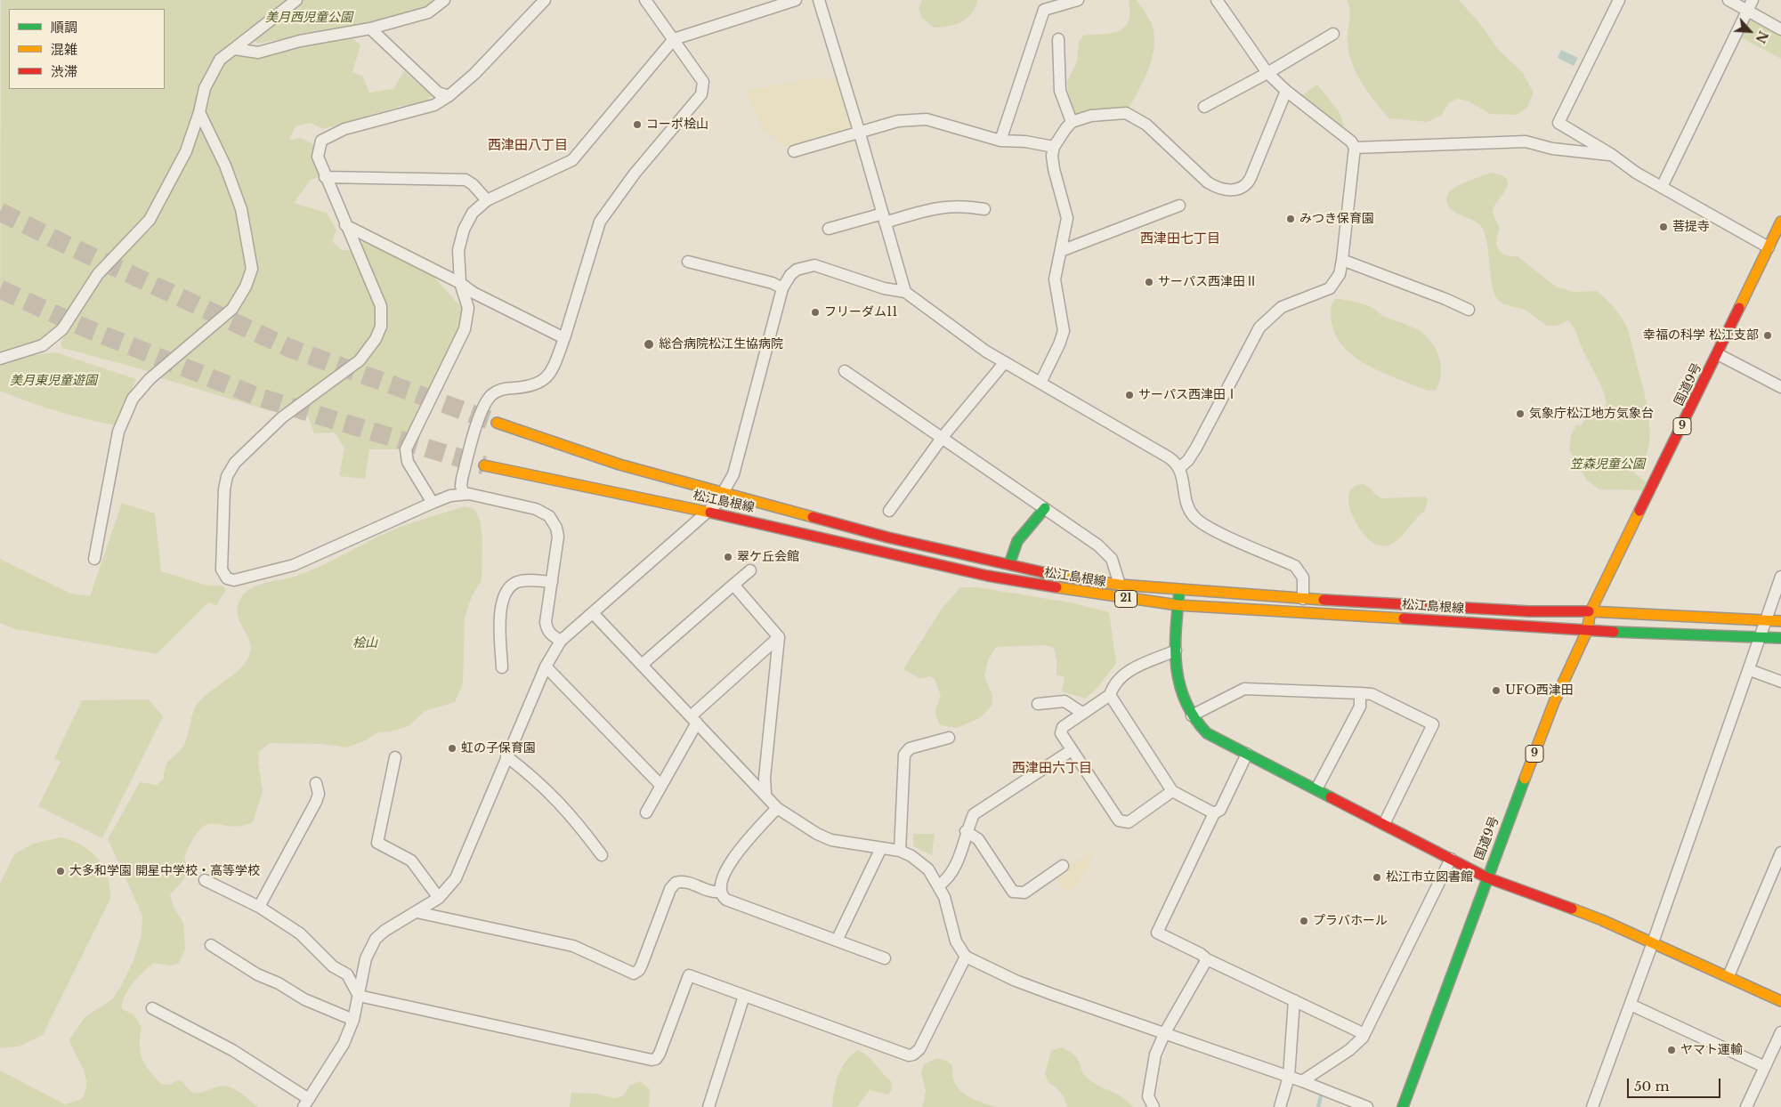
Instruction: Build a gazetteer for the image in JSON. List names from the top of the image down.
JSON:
{
  "streets": {
    "main road": [
      "国道9号",
      "9",
      "松江島根線",
      "21"
    ]
  },
  "crossings": [
    ["国道9号", "松江島根線"]
  ],
  "districts": ["西津田八丁目", "西津田七丁目", "西津田六丁目"],
  "parks": [
    "美月西児童公園",
    "美月東児童遊園",
    "笠森児童公園",
    "桧山"
  ],
  "places": [
    "コーポ桧山",
    "みつき保育園",
    "菩提寺",
    "サーパス西津田Ⅱ",
    "フリーダム11",
    "幸福の科学 松江支部",
    "総合病院松江生協病院",
    "サーパス西津田Ⅰ",
    "気象庁松江地方気象台",
    "翠ケ丘会館",
    "UFO西津田",
    "虹の子保育園",
    "大多和学園 開星中学校・高等学校",
    "松江市立図書館",
    "プラバホール",
    "ヤマト運輸"
  ],
  "legend": ["順調", "混雑", "渋滞"],
  "scale_bar": "50 m",
  "north": "bottom right"
}
